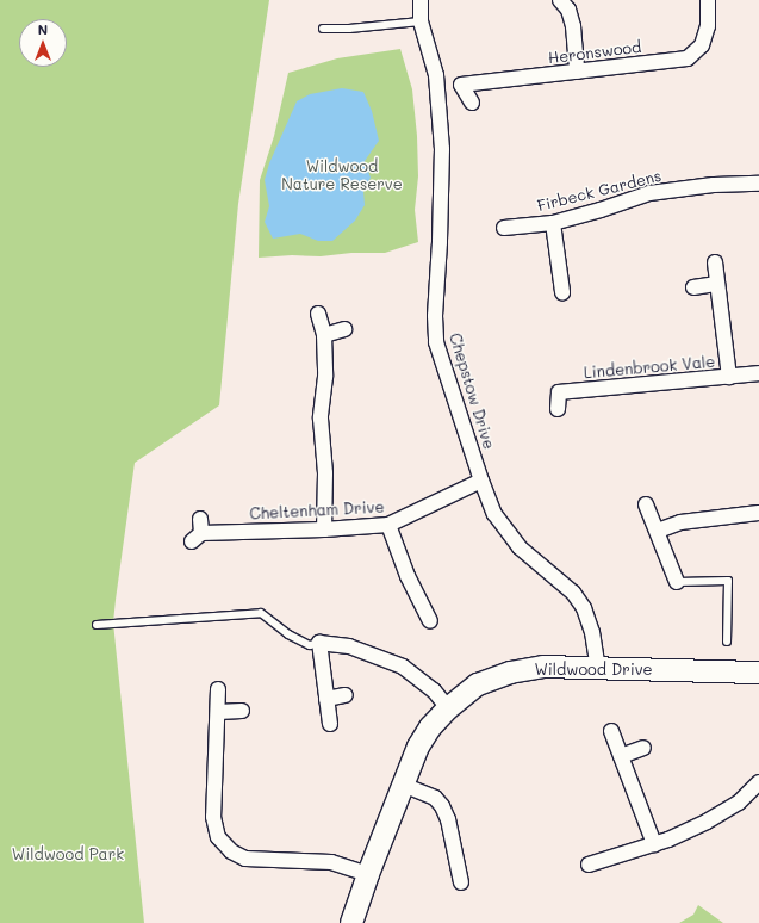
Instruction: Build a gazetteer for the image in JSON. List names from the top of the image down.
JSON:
{
  "streets": {
    "street": [
      "Heronswood",
      "Firbeck Gardens",
      "Lindenbrook Vale",
      "Chepstow Drive",
      "Cheltenham Drive",
      "Wildwood Drive"
    ]
  },
  "crossings": [
    ["Chepstow Drive", "Cheltenham Drive"],
    ["Chepstow Drive", "Wildwood Drive"]
  ],
  "parks": ["Wildwood Nature Reserve", "Wildwood Park"],
  "north": "top"
}
